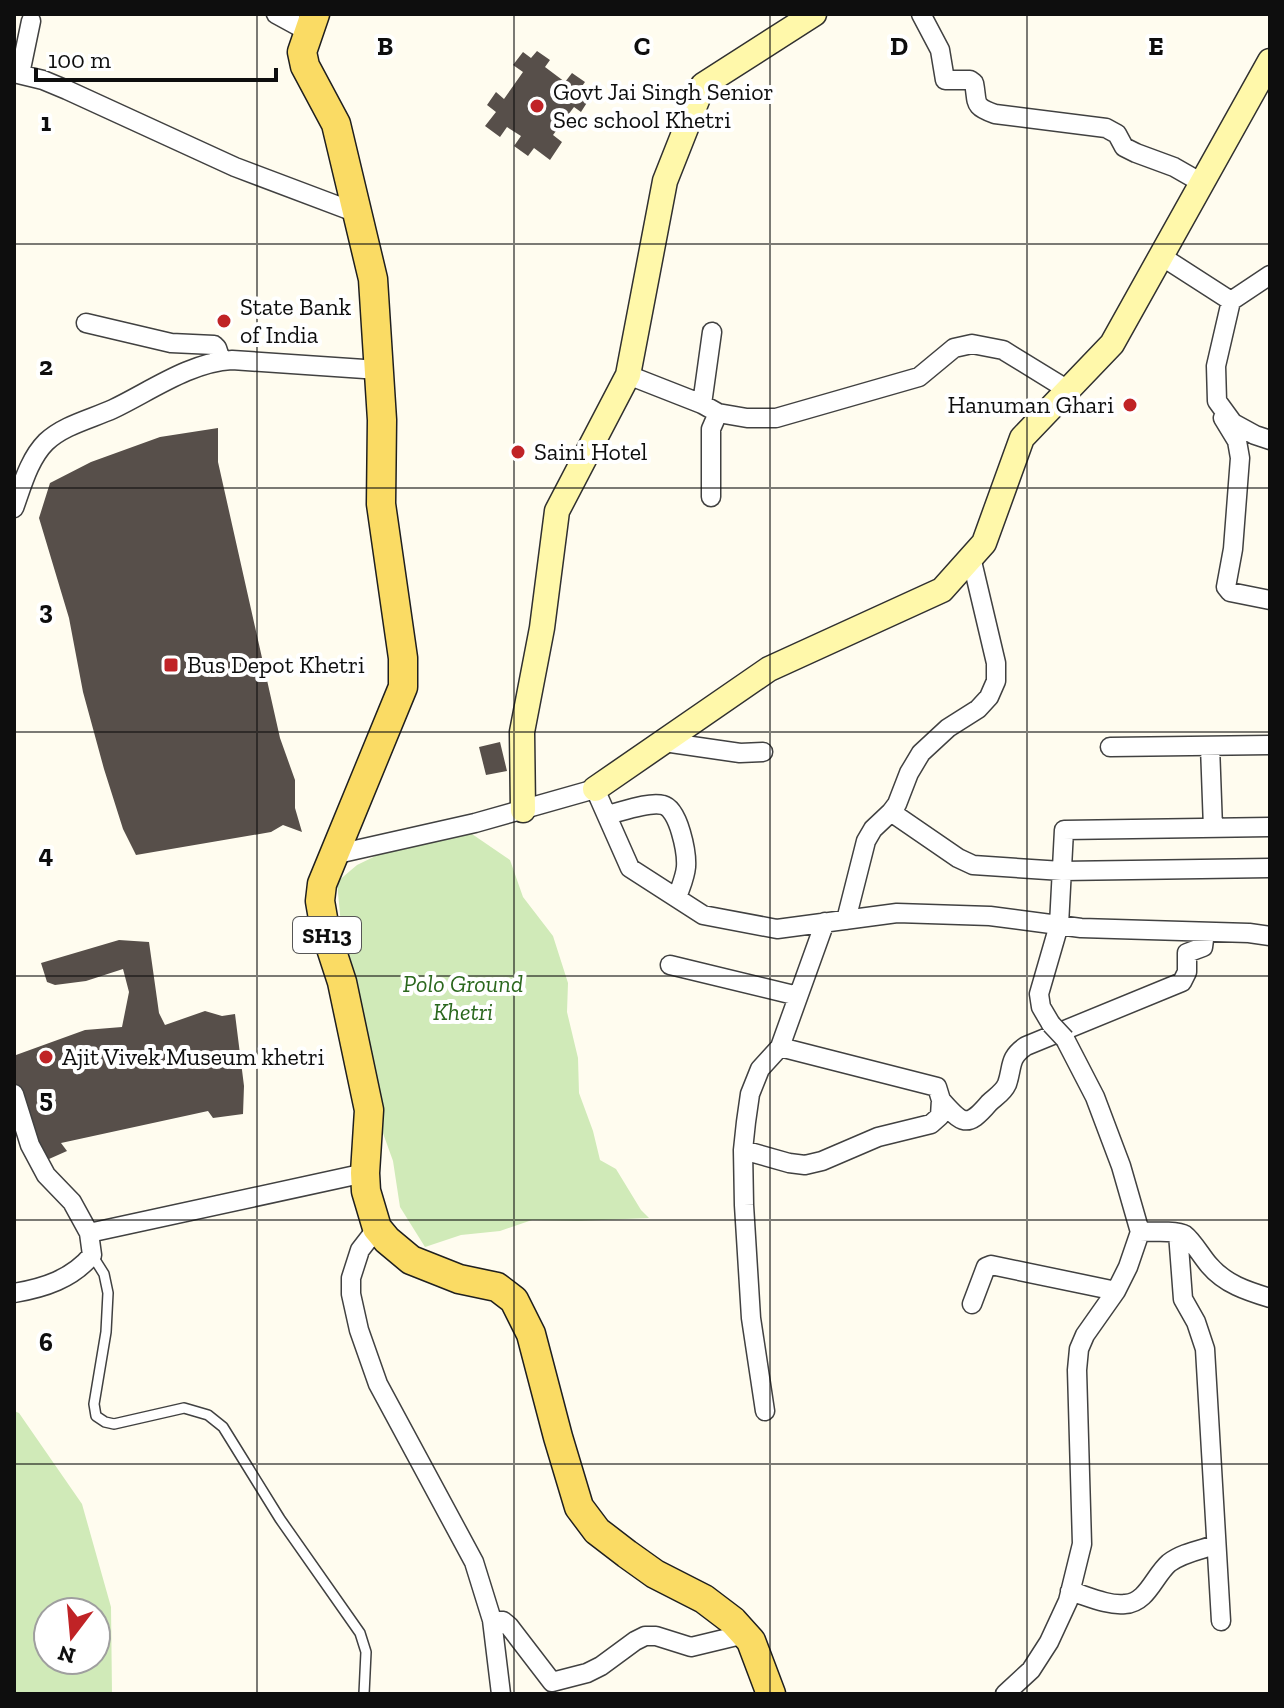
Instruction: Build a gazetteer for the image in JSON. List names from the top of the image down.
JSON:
{
  "streets": {
    "main road": ["SH13"]
  },
  "parks": ["Polo Ground Khetri"],
  "places": {
    "other": [
      "Govt Jai Singh Senior Sec school Khetri",
      "State Bank of India",
      "Hanuman Ghari",
      "Saini Hotel",
      "Ajit Vivek Museum khetri"
    ],
    "transit": ["Bus Depot Khetri"]
  },
  "scale_bar": "100 m",
  "north": "bottom",
  "grid": {
    "columns": [
      "B",
      "C",
      "D",
      "E"
    ],
    "rows": [
      "1",
      "2",
      "3",
      "4",
      "5",
      "6"
    ]
  }
}
